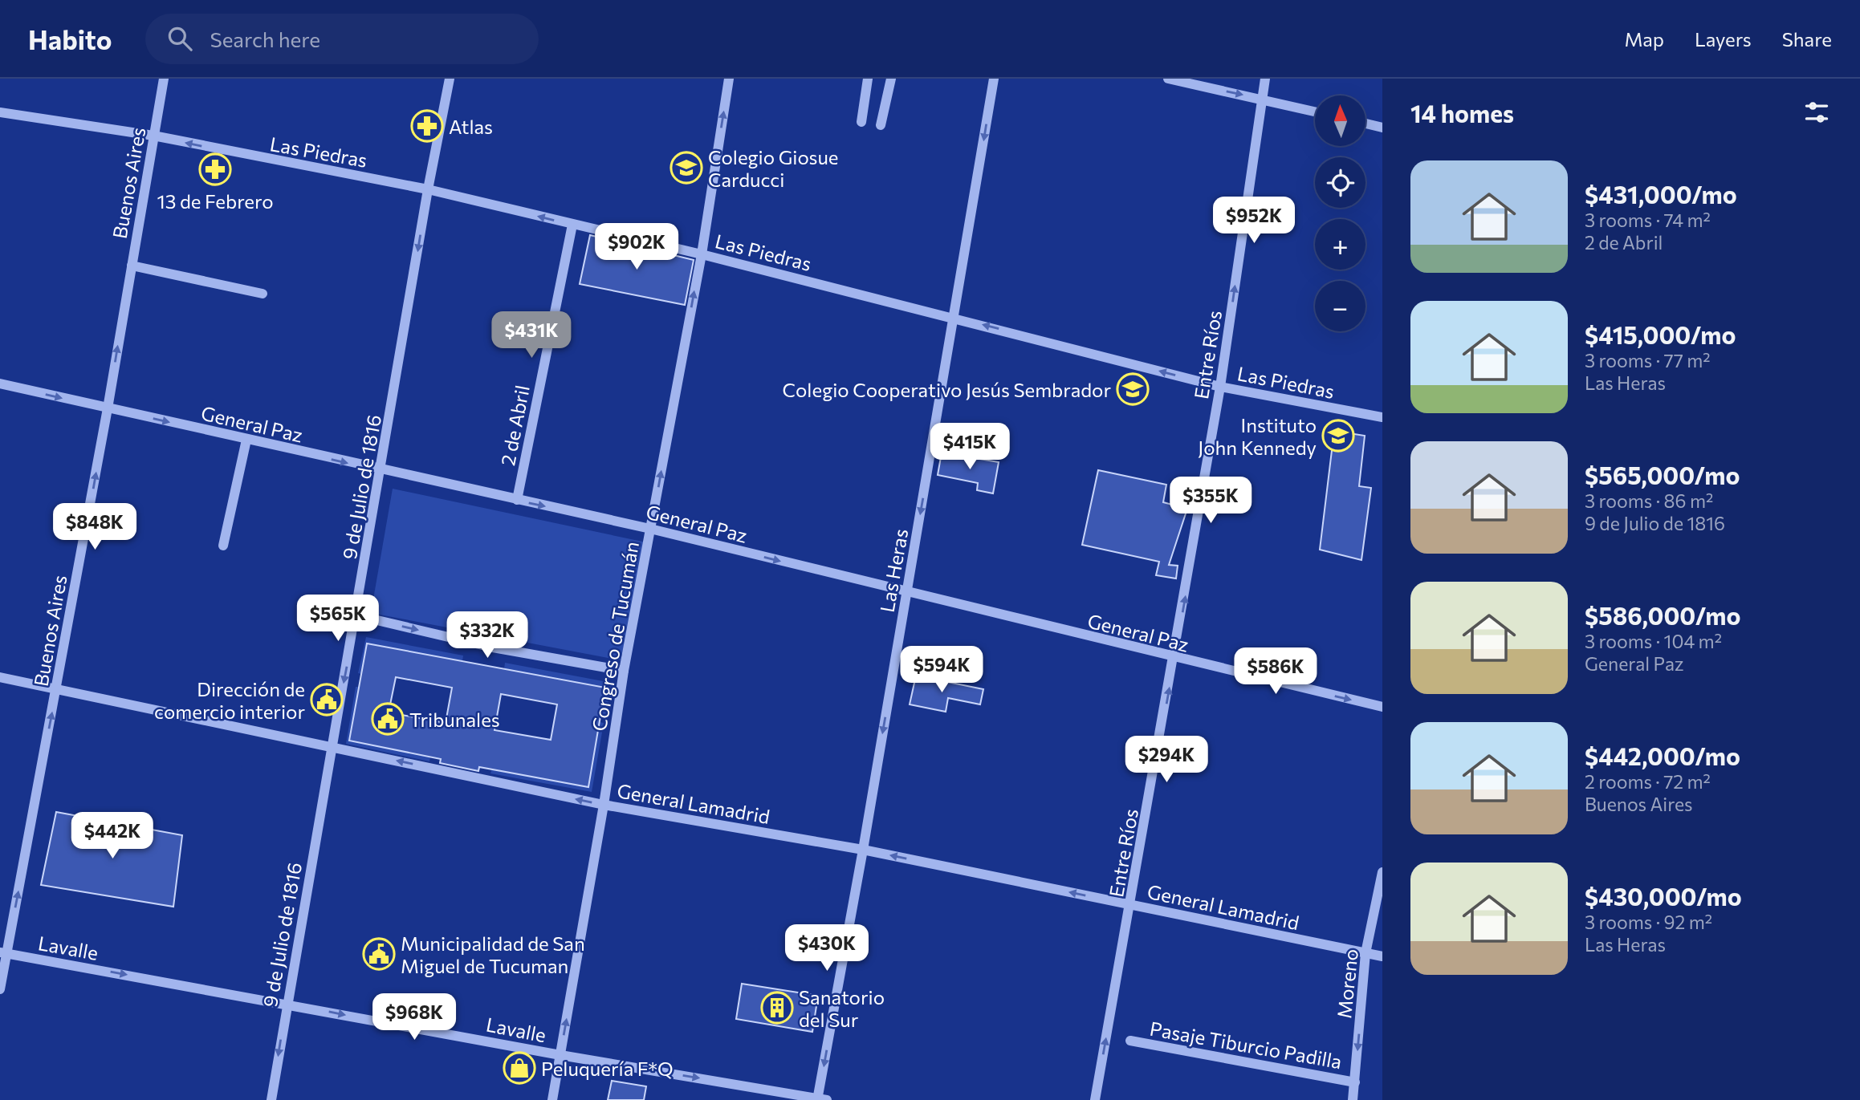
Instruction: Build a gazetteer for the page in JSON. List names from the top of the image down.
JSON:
{
  "streets": {
    "street": [
      "Las Piedras",
      "Buenos Aires",
      "Entre Ríos",
      "General Paz",
      "2 de Abril",
      "9 de Julio de 1816",
      "Las Heras",
      "Congreso de Tucumán",
      "General Lamadrid",
      "Lavalle",
      "Moreno",
      "Pasaje Tiburcio Padilla"
    ]
  },
  "crossings": [
    ["Las Piedras", "Buenos Aires"],
    ["Las Piedras", "Entre Ríos"],
    ["Las Piedras", "2 de Abril"],
    ["Las Piedras", "9 de Julio de 1816"],
    ["Las Piedras", "Las Heras"],
    ["Las Piedras", "Congreso de Tucumán"],
    ["Buenos Aires", "General Paz"],
    ["Buenos Aires", "General Lamadrid"],
    ["Buenos Aires", "Lavalle"],
    ["Entre Ríos", "General Paz"],
    ["Entre Ríos", "General Lamadrid"],
    ["General Paz", "2 de Abril"],
    ["General Paz", "9 de Julio de 1816"],
    ["General Paz", "Las Heras"],
    ["General Paz", "Congreso de Tucumán"],
    ["9 de Julio de 1816", "General Lamadrid"],
    ["9 de Julio de 1816", "Lavalle"],
    ["Las Heras", "General Lamadrid"],
    ["Las Heras", "Lavalle"],
    ["Congreso de Tucumán", "General Lamadrid"],
    ["Congreso de Tucumán", "Lavalle"],
    ["General Lamadrid", "Moreno"],
    ["Moreno", "Pasaje Tiburcio Padilla"]
  ],
  "one_way": [
    "Las Piedras",
    "Buenos Aires",
    "Entre Ríos",
    "General Paz",
    "9 de Julio de 1816",
    "Las Heras",
    "Congreso de Tucumán",
    "General Lamadrid",
    "Lavalle",
    "Moreno"
  ],
  "places": {
    "pharmacy": ["Atlas", "13 de Febrero"],
    "school or university": ["Colegio Giosue Carducci", "Colegio Cooperativo Jesús Sembrador", "Instituto John Kennedy"],
    "public building": ["Dirección de comercio interior", "Tribunales", "Municipalidad de San Miguel de Tucuman"],
    "building": ["Sanatorio del Sur"],
    "shop": ["Peluquería F*Q"]
  },
  "north": "top",
  "page": {
    "header": "Habito",
    "search": "Search here",
    "nav": ["Map", "Layers", "Share"],
    "heading": "14 homes",
    "map_buttons": ["+", "−"],
    "list": [
      {
        "name": "$431,000/mo",
        "note": "3 rooms · 74 m² · 2 de Abril"
      },
      {
        "name": "$415,000/mo",
        "note": "3 rooms · 77 m² · Las Heras"
      },
      {
        "name": "$565,000/mo",
        "note": "3 rooms · 86 m² · 9 de Julio de 1816"
      },
      {
        "name": "$586,000/mo",
        "note": "3 rooms · 104 m² · General Paz"
      },
      {
        "name": "$442,000/mo",
        "note": "2 rooms · 72 m² · Buenos Aires"
      },
      {
        "name": "$430,000/mo",
        "note": "3 rooms · 92 m² · Las Heras"
      }
    ],
    "price": [
      "$952K",
      "$902K",
      "$431K",
      "$415K",
      "$355K",
      "$848K",
      "$565K",
      "$332K",
      "$594K",
      "$586K",
      "$294K",
      "$442K",
      "$430K",
      "$968K"
    ]
  }
}
